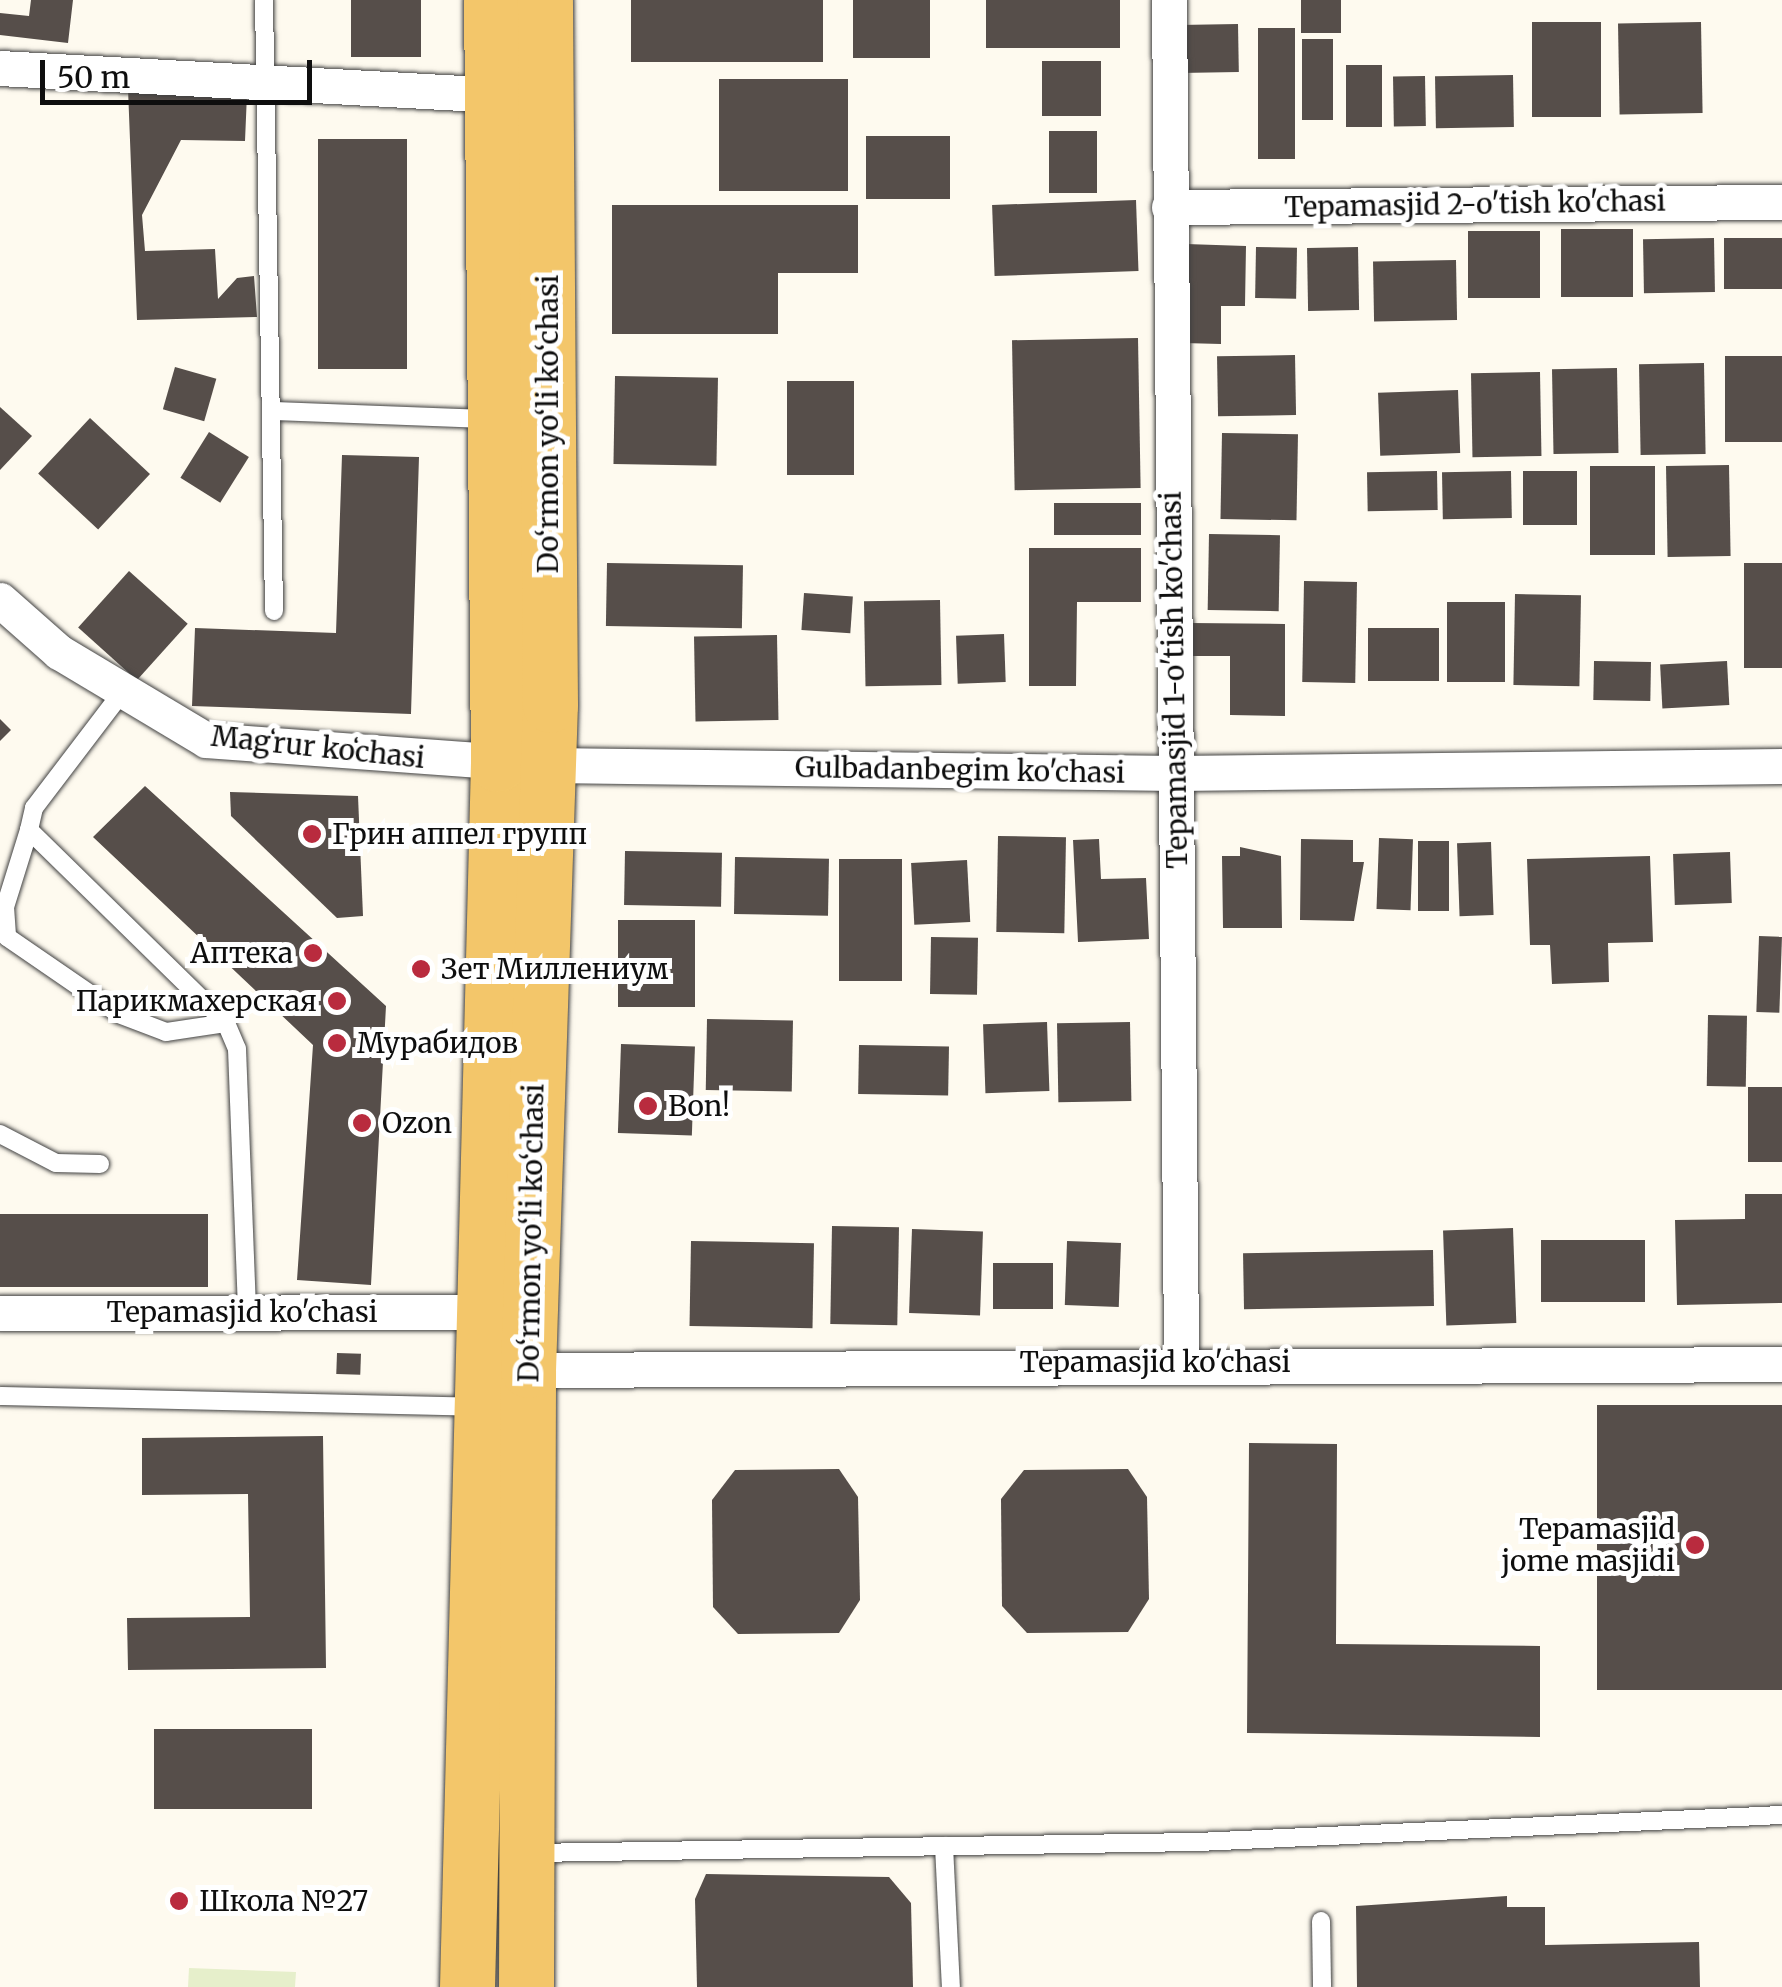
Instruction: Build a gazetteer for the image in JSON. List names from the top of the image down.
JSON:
{
  "streets": {
    "main road": ["Do‘rmon yo‘li ko‘chasi"],
    "street": [
      "Tepamasjid 2-o'tish ko'chasi",
      "Tepamasjid 1-o'tish ko'chasi",
      "Magʻrur koʻchasi",
      "Gulbadanbegim ko'chasi",
      "Tepamasjid ko'chasi"
    ]
  },
  "crossings": [
    ["Tepamasjid 2-o'tish ko'chasi", "Tepamasjid 1-o'tish ko'chasi"],
    ["Do‘rmon yo‘li ko‘chasi", "Magʻrur koʻchasi"],
    ["Do‘rmon yo‘li ko‘chasi", "Gulbadanbegim ko'chasi"],
    ["Do‘rmon yo‘li ko‘chasi", "Tepamasjid ko'chasi"],
    ["Tepamasjid 1-o'tish ko'chasi", "Gulbadanbegim ko'chasi"],
    ["Tepamasjid 1-o'tish ko'chasi", "Tepamasjid ko'chasi"],
    ["Magʻrur koʻchasi", "Gulbadanbegim ko'chasi"]
  ],
  "places": [
    "Грин аппел групп",
    "Аптека",
    "Зет Миллениум",
    "Парикмахерская",
    "Мурабидов",
    "Bon!",
    "Ozon",
    "Tepamasjid jome masjidi",
    "Школа №27"
  ],
  "scale_bar": "50 m"
}
